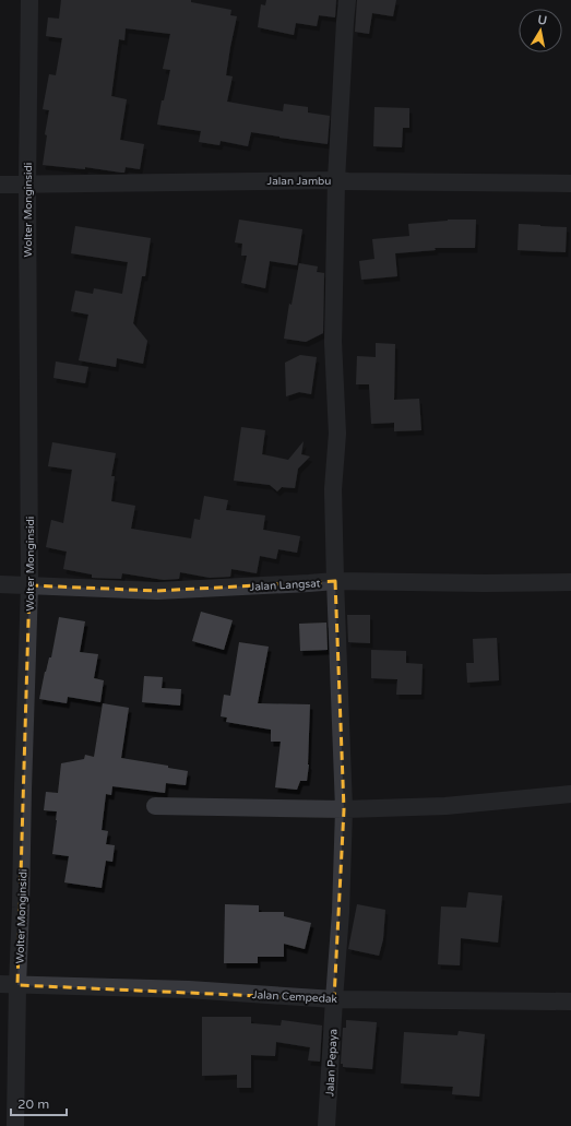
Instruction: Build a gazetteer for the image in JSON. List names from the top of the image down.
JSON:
{
  "streets": {
    "street": [
      "Jalan Jambu",
      "Wolter Monginsidi",
      "Jalan Langsat",
      "Jalan Cempedak",
      "Jalan Pepaya"
    ]
  },
  "crossings": [
    ["Jalan Jambu", "Wolter Monginsidi"],
    ["Jalan Jambu", "Jalan Pepaya"],
    ["Wolter Monginsidi", "Jalan Langsat"],
    ["Wolter Monginsidi", "Jalan Cempedak"],
    ["Jalan Langsat", "Jalan Pepaya"],
    ["Jalan Cempedak", "Jalan Pepaya"]
  ],
  "scale_bar": "20 m",
  "north": "top"
}
